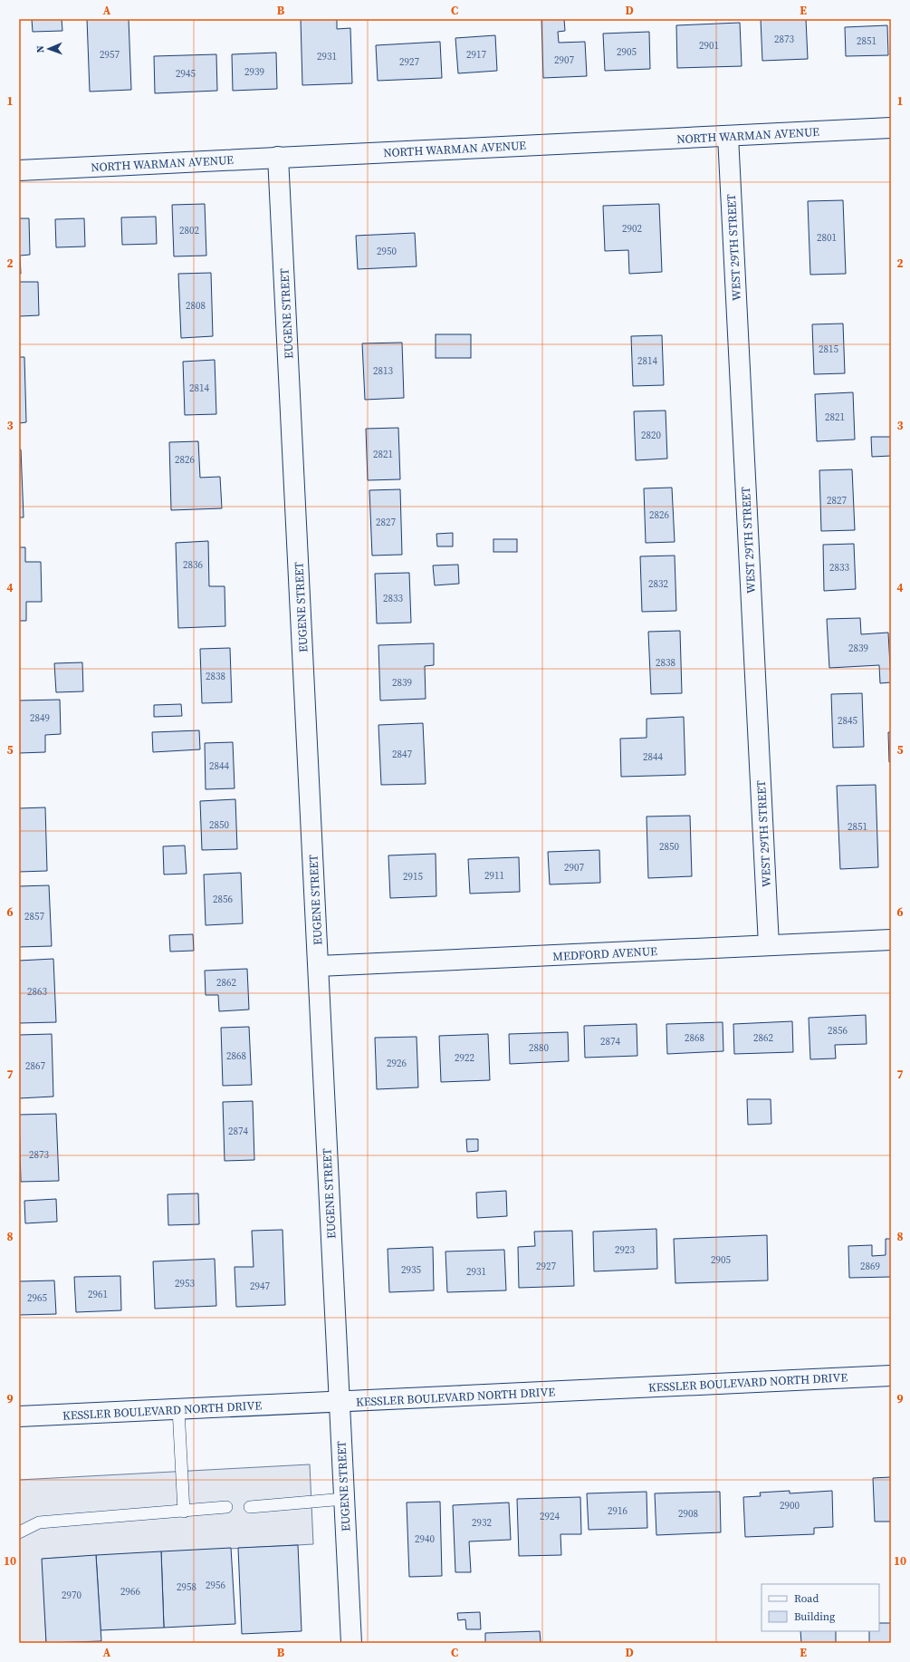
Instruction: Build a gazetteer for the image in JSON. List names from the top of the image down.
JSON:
{
  "streets": {
    "street": [
      "NORTH WARMAN AVENUE",
      "WEST 29TH STREET",
      "EUGENE STREET",
      "MEDFORD AVENUE",
      "KESSLER BOULEVARD NORTH DRIVE"
    ]
  },
  "crossings": [
    ["NORTH WARMAN AVENUE", "WEST 29TH STREET"],
    ["NORTH WARMAN AVENUE", "EUGENE STREET"],
    ["WEST 29TH STREET", "MEDFORD AVENUE"],
    ["EUGENE STREET", "MEDFORD AVENUE"],
    ["EUGENE STREET", "KESSLER BOULEVARD NORTH DRIVE"]
  ],
  "house_numbers": [
    "2873",
    "2851",
    "2901",
    "2905",
    "2957",
    "2917",
    "2931",
    "2907",
    "2927",
    "2939",
    "2945",
    "2902",
    "2802",
    "2801",
    "2950",
    "2808",
    "2815",
    "2814",
    "2813",
    "2814",
    "2821",
    "2820",
    "2821",
    "2826",
    "2827",
    "2826",
    "2827",
    "2836",
    "2833",
    "2832",
    "2833",
    "2839",
    "2838",
    "2838",
    "2839",
    "2849",
    "2845",
    "2847",
    "2844",
    "2844",
    "2850",
    "2851",
    "2850",
    "2907",
    "2911",
    "2915",
    "2856",
    "2857",
    "2862",
    "2863",
    "2856",
    "2868",
    "2862",
    "2874",
    "2880",
    "2868",
    "2922",
    "2926",
    "2867",
    "2874",
    "2873",
    "2923",
    "2905",
    "2927",
    "2869",
    "2935",
    "2931",
    "2953",
    "2947",
    "2961",
    "2965",
    "2900",
    "2916",
    "2908",
    "2924",
    "2932",
    "2940",
    "2956",
    "2958",
    "2966",
    "2970"
  ],
  "legend": ["Road", "Building"],
  "north": "left",
  "grid": {
    "columns": [
      "A",
      "B",
      "C",
      "D",
      "E"
    ],
    "rows": [
      "1",
      "2",
      "3",
      "4",
      "5",
      "6",
      "7",
      "8",
      "9",
      "10"
    ]
  }
}
